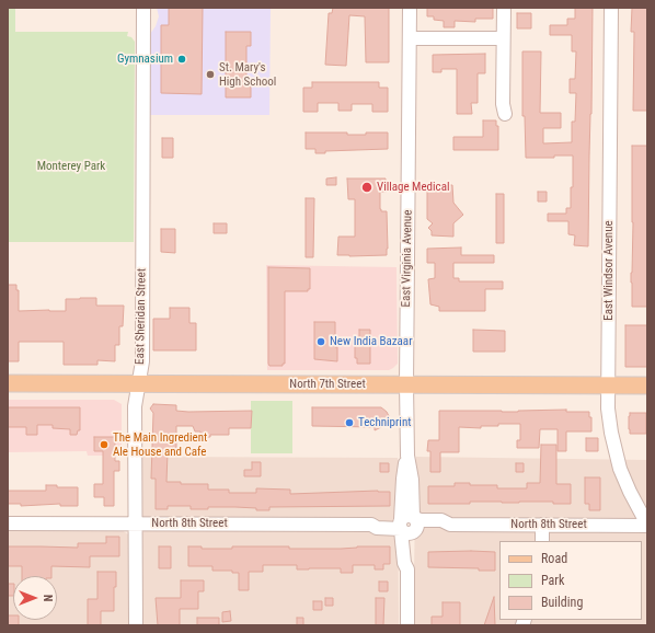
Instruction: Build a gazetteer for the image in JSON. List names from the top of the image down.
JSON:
{
  "streets": {
    "main road": ["North 7th Street"],
    "street": [
      "East Virginia Avenue",
      "East Windsor Avenue",
      "East Sheridan Street",
      "North 8th Street"
    ]
  },
  "crossings": [
    ["East Virginia Avenue", "North 7th Street"],
    ["East Virginia Avenue", "North 8th Street"],
    ["East Windsor Avenue", "North 7th Street"],
    ["East Windsor Avenue", "North 8th Street"],
    ["East Sheridan Street", "North 7th Street"],
    ["East Sheridan Street", "North 8th Street"]
  ],
  "parks": ["Monterey Park"],
  "places": [
    "Gymnasium",
    "St. Mary's High School",
    "Village Medical",
    "New India Bazaar",
    "Techniprint",
    "The Main Ingredient Ale House and Cafe"
  ],
  "legend": ["Road", "Park", "Building"],
  "north": "right"
}
